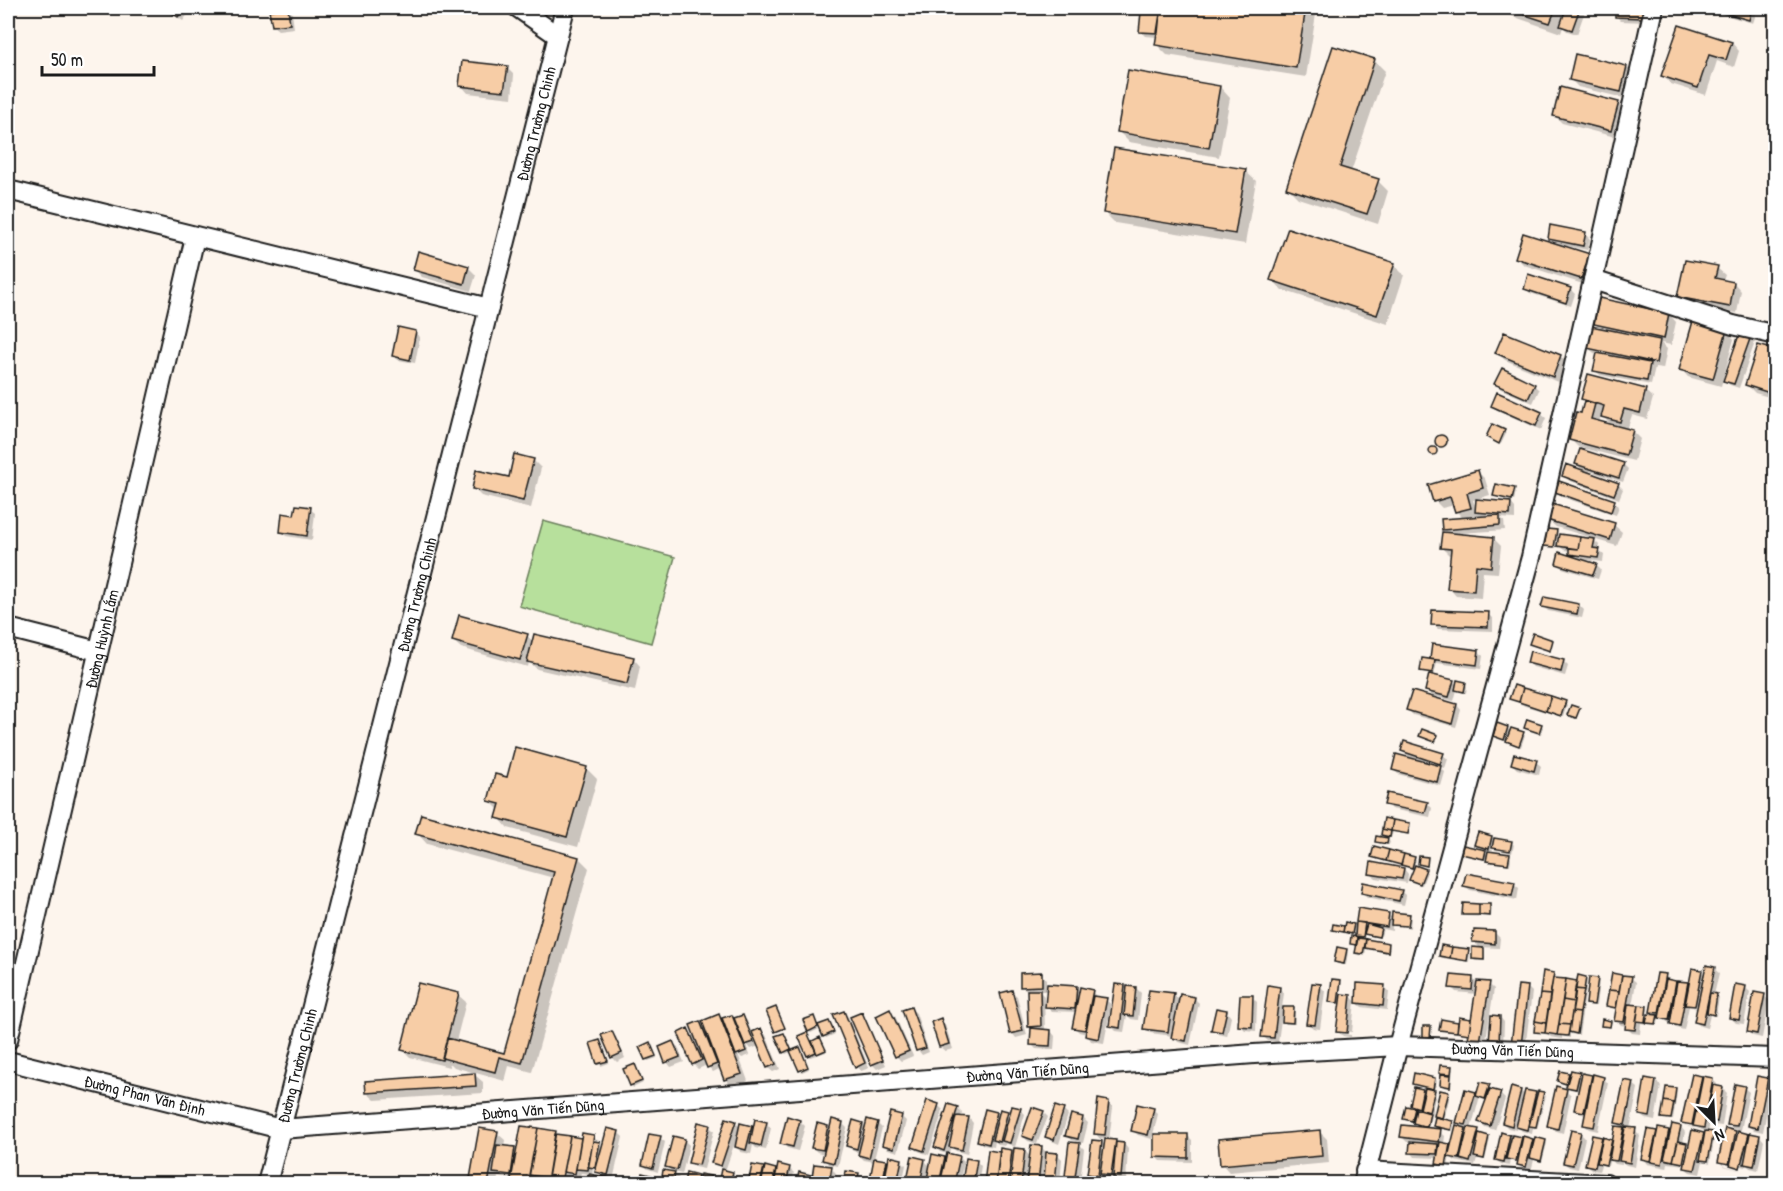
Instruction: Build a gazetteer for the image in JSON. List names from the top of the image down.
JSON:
{
  "streets": {
    "street": [
      "Đường Trường Chinh",
      "Đường Huỳnh Lắm",
      "Đường Văn Tiến Dũng",
      "Đường Phan Văn Định"
    ]
  },
  "crossings": [
    ["Đường Trường Chinh", "Đường Văn Tiến Dũng"],
    ["Đường Trường Chinh", "Đường Phan Văn Định"],
    ["Đường Văn Tiến Dũng", "Đường Phan Văn Định"]
  ],
  "scale_bar": "50 m",
  "north": "bottom right"
}
